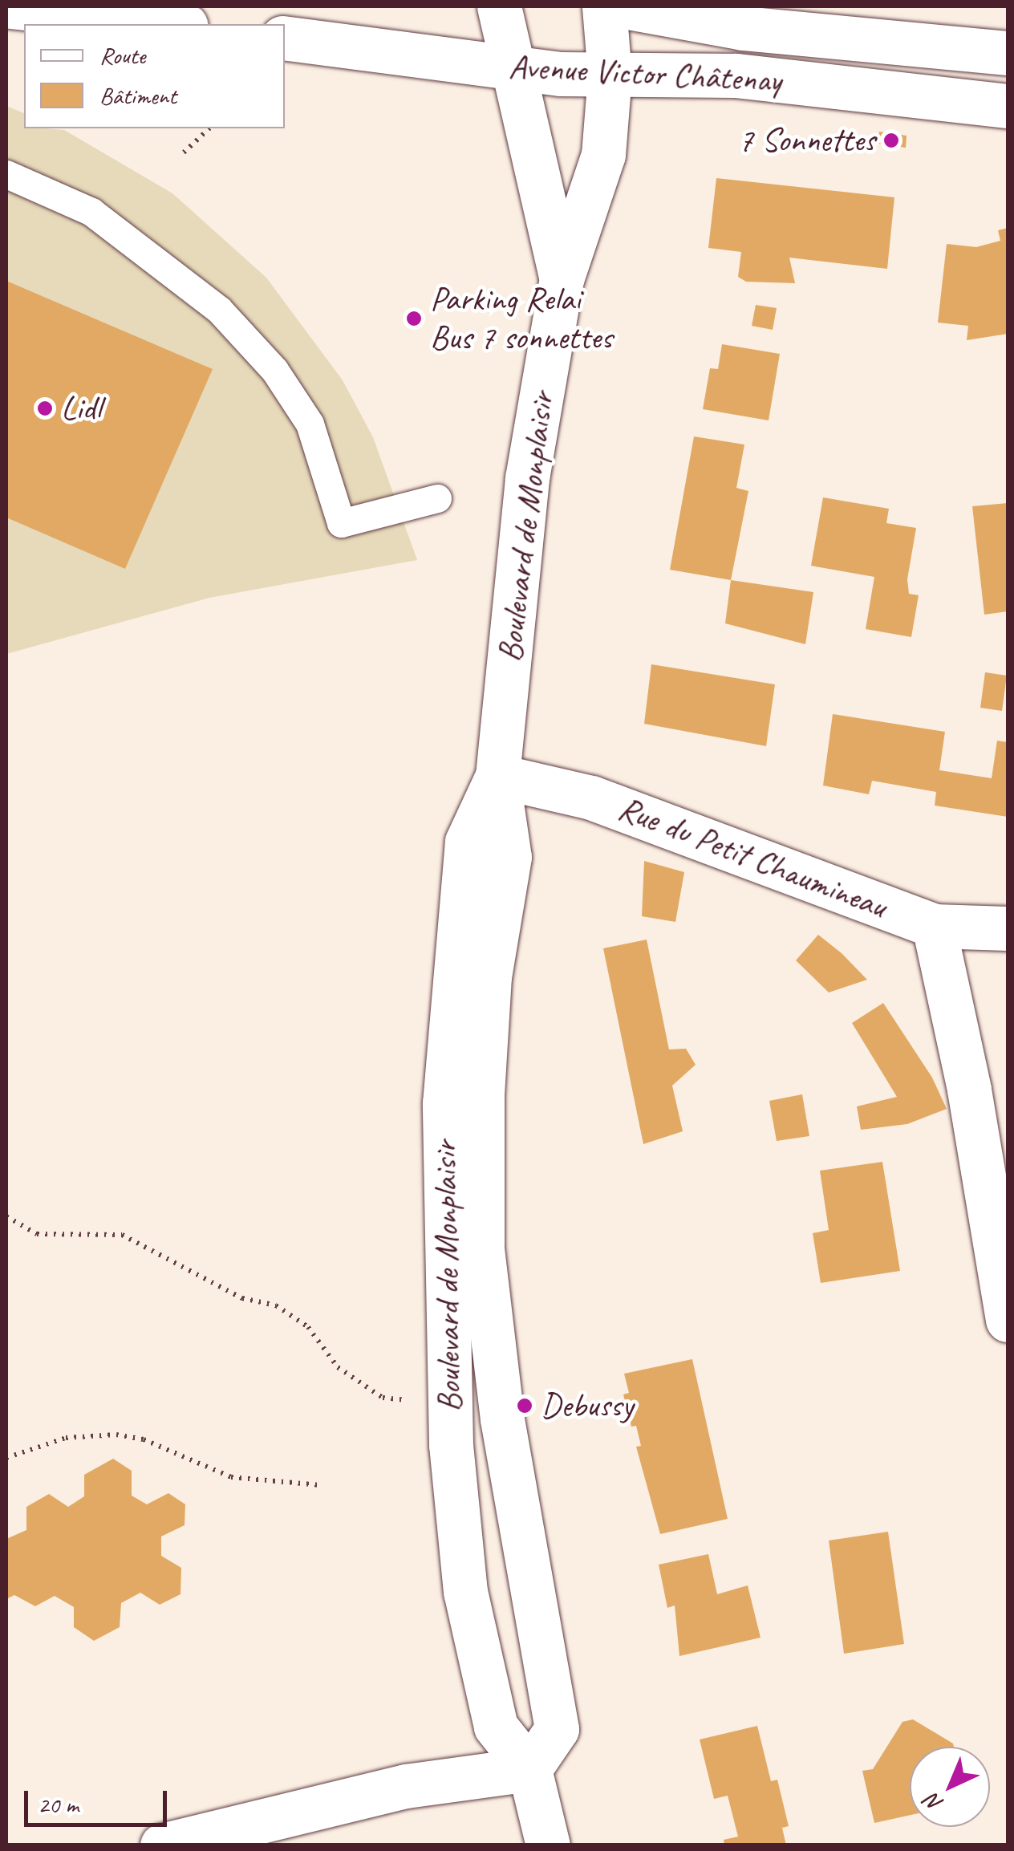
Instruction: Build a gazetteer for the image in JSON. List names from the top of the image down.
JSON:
{
  "streets": {
    "main road": ["Avenue Victor Châtenay", "Boulevard de Monplaisir", "Rue du Petit Chaumineau"]
  },
  "crossings": [
    ["Avenue Victor Châtenay", "Boulevard de Monplaisir"],
    ["Boulevard de Monplaisir", "Rue du Petit Chaumineau"]
  ],
  "places": [
    "7 Sonnettes",
    "Parking Relai Bus 7 sonnettes",
    "Lidl",
    "Debussy"
  ],
  "legend": ["Route", "Bâtiment"],
  "scale_bar": "20 m",
  "north": "bottom left"
}
